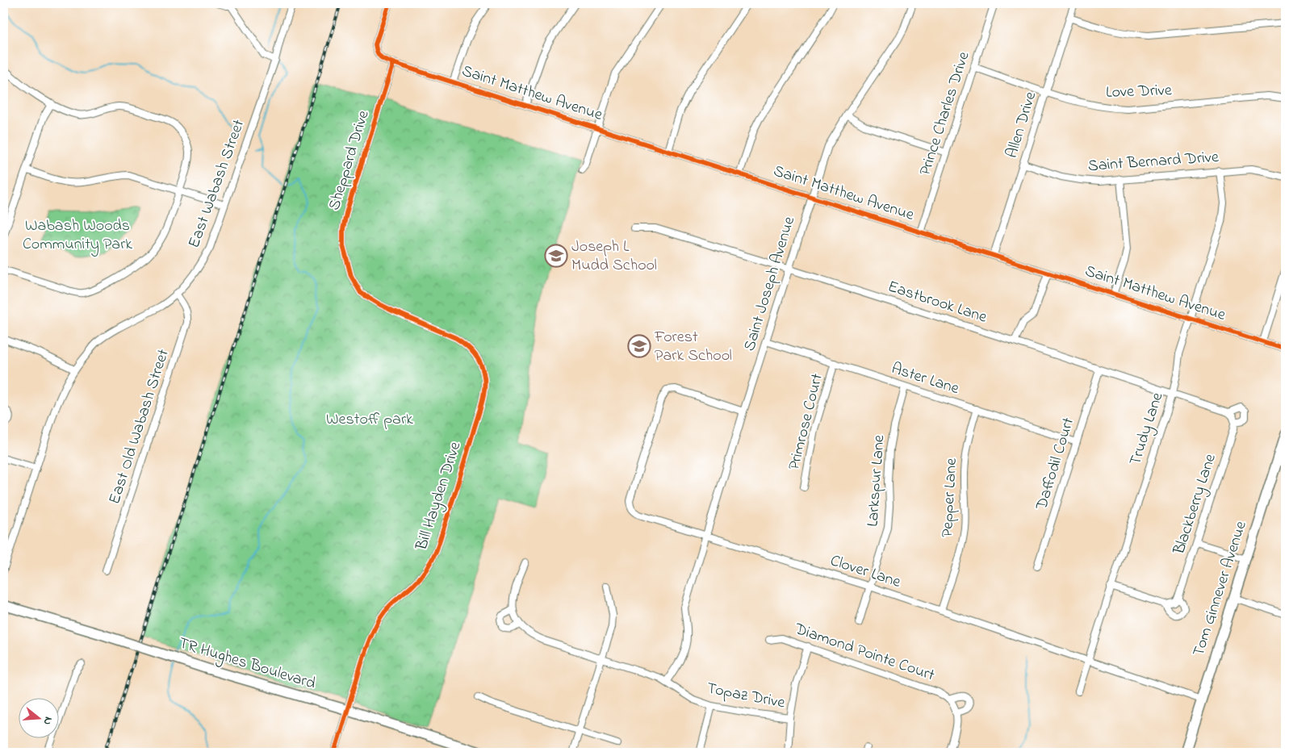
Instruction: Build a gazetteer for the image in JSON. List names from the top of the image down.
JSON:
{
  "streets": {
    "main road": ["Tom Ginnever Avenue", "TR Hughes Boulevard"],
    "street": [
      "Love Drive",
      "Saint Matthew Avenue",
      "Prince Charles Drive",
      "Allen Drive",
      "Sheppard Drive",
      "Saint Bernard Drive",
      "East Wabash Street",
      "Saint Joseph Avenue",
      "Eastbrook Lane",
      "Aster Lane",
      "Primrose Court",
      "East Old Wabash Street",
      "Trudy Lane",
      "Daffodil Court",
      "Larkspur Lane",
      "Bill Hayden Drive",
      "Pepper Lane",
      "Blackberry Lane",
      "Clover Lane",
      "Diamond Pointe Court",
      "Topaz Drive"
    ]
  },
  "crossings": [
    ["Love Drive", "Prince Charles Drive"],
    ["Love Drive", "Allen Drive"],
    ["Saint Matthew Avenue", "Prince Charles Drive"],
    ["Saint Matthew Avenue", "Allen Drive"],
    ["Saint Matthew Avenue", "Sheppard Drive"],
    ["Saint Matthew Avenue", "Saint Joseph Avenue"],
    ["Saint Matthew Avenue", "Trudy Lane"],
    ["Allen Drive", "Saint Bernard Drive"],
    ["Sheppard Drive", "Bill Hayden Drive"],
    ["Saint Bernard Drive", "Trudy Lane"],
    ["East Wabash Street", "East Old Wabash Street"],
    ["Saint Joseph Avenue", "Eastbrook Lane"],
    ["Saint Joseph Avenue", "Aster Lane"],
    ["Saint Joseph Avenue", "Clover Lane"],
    ["Saint Joseph Avenue", "Topaz Drive"],
    ["Eastbrook Lane", "Trudy Lane"],
    ["Eastbrook Lane", "Daffodil Court"],
    ["Eastbrook Lane", "Blackberry Lane"],
    ["Aster Lane", "Primrose Court"],
    ["Aster Lane", "Daffodil Court"],
    ["Aster Lane", "Larkspur Lane"],
    ["Aster Lane", "Pepper Lane"],
    ["Trudy Lane", "Clover Lane"],
    ["Larkspur Lane", "Clover Lane"],
    ["Bill Hayden Drive", "TR Hughes Boulevard"],
    ["Pepper Lane", "Clover Lane"],
    ["Clover Lane", "Tom Ginnever Avenue"],
    ["Diamond Pointe Court", "Topaz Drive"]
  ],
  "parks": ["Wabash Woods Community Park", "Westoff park"],
  "places": {
    "school or university": ["Joseph L Mudd School", "Forest Park School"]
  },
  "north": "right"
}
